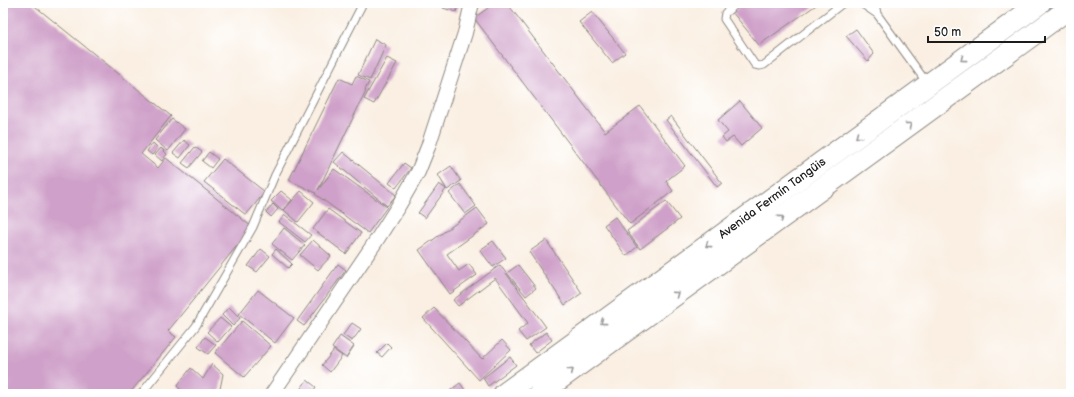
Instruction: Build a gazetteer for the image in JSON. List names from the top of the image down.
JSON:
{
  "streets": {
    "main road": ["Avenida Fermín Tangüis"]
  },
  "scale_bar": "50 m"
}
